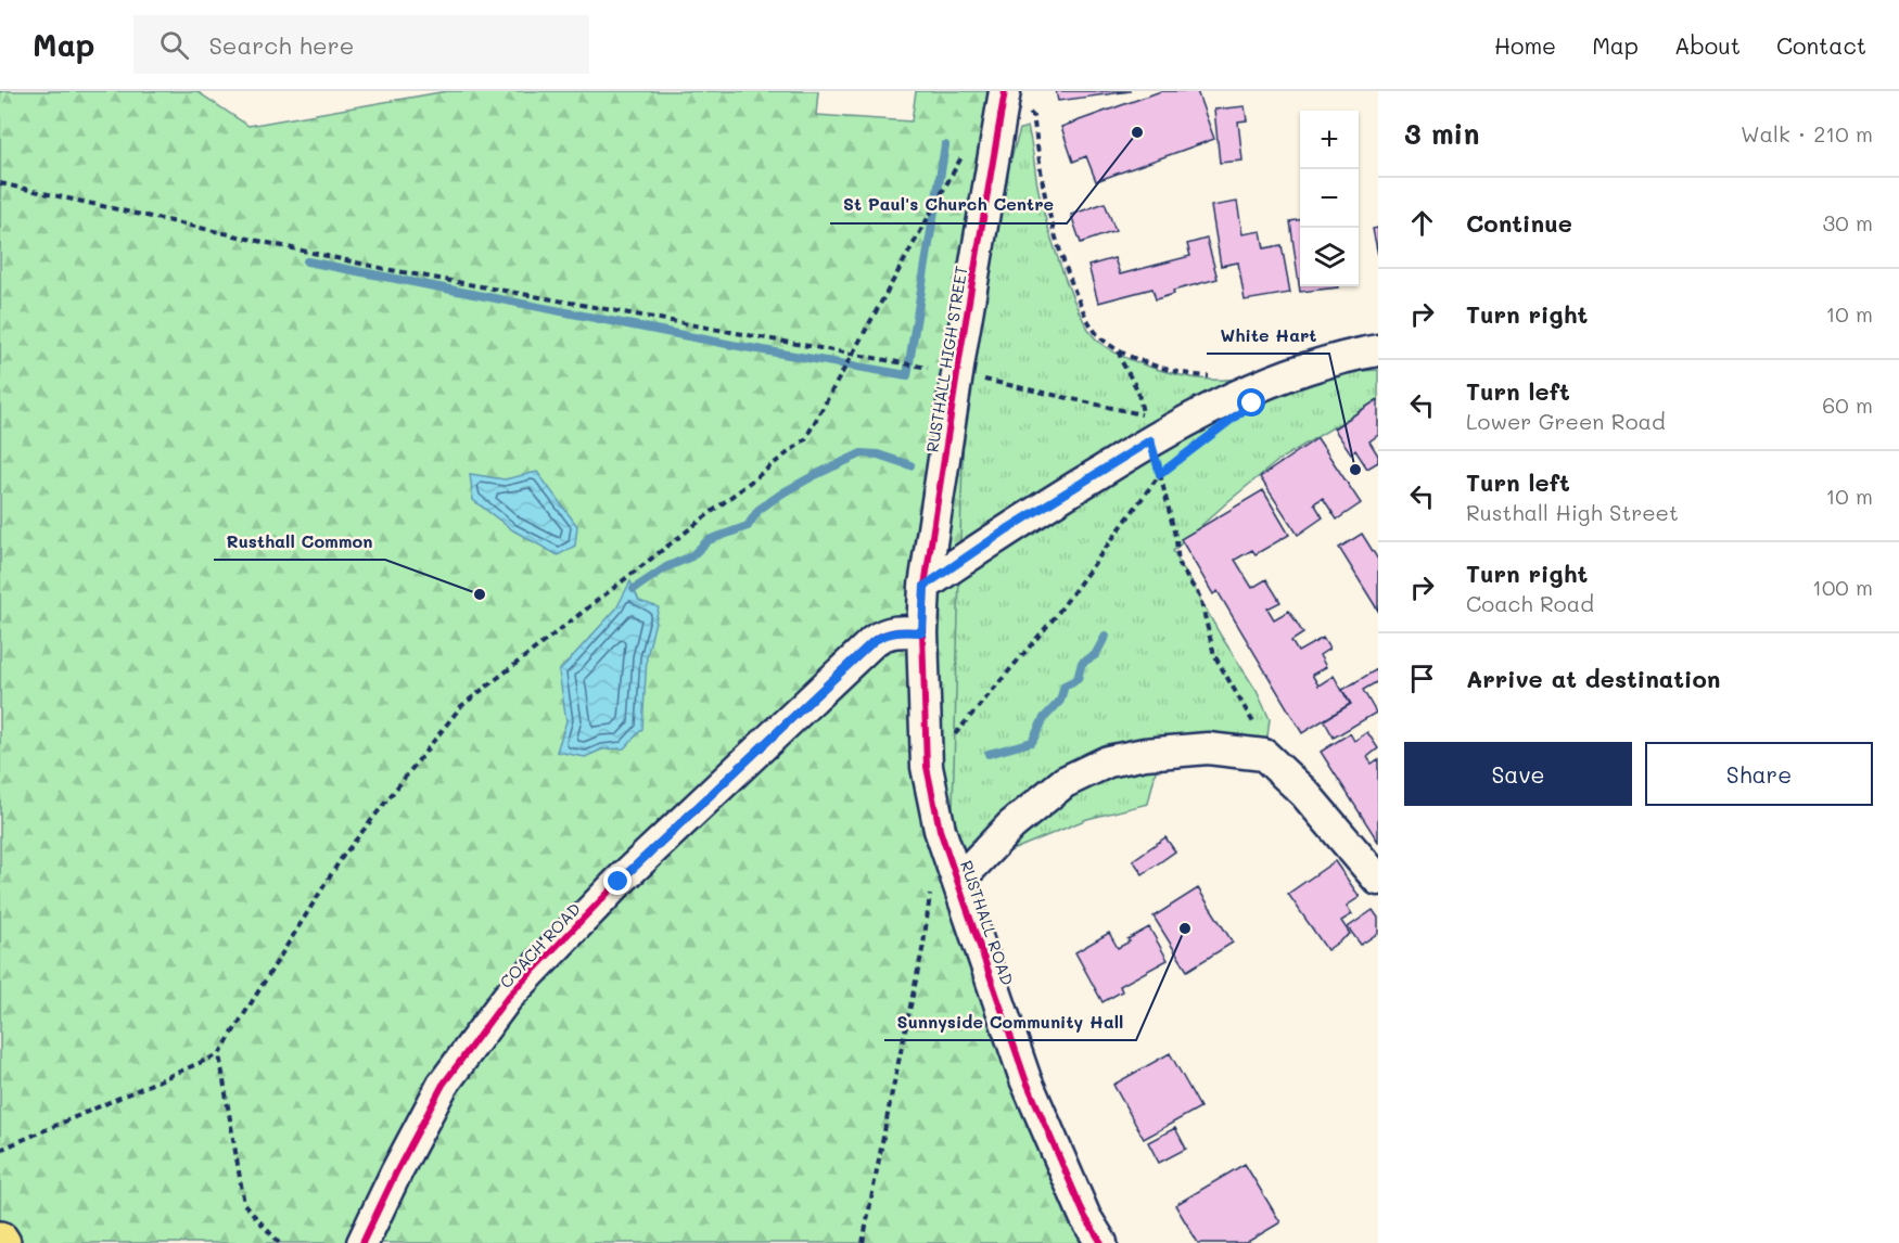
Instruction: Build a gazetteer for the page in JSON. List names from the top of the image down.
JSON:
{
  "streets": {
    "street": ["RUSTHALL HIGH STREET", "RUSTHALL ROAD", "COACH ROAD"]
  },
  "crossings": [
    ["RUSTHALL HIGH STREET", "RUSTHALL ROAD"],
    ["RUSTHALL HIGH STREET", "COACH ROAD"],
    ["RUSTHALL ROAD", "COACH ROAD"]
  ],
  "places": [
    "St Paul's Church Centre",
    "White Hart",
    "Rusthall Common",
    "Sunnyside Community Hall"
  ],
  "page": {
    "header": "Map",
    "search": "Search here",
    "nav": [
      "Home",
      "Map",
      "About",
      "Contact"
    ],
    "heading": ["3 min", "Walk · 210 m"],
    "map_buttons": ["+", "−"],
    "list": [
      ["Continue", "30 m"],
      ["Turn right", "10 m"],
      ["Turn left", "Lower Green Road", "60 m"],
      ["Turn left", "Rusthall High Street", "10 m"],
      ["Turn right", "Coach Road", "100 m"],
      "Arrive at destination"
    ],
    "buttons": ["Save", "Share"]
  }
}
